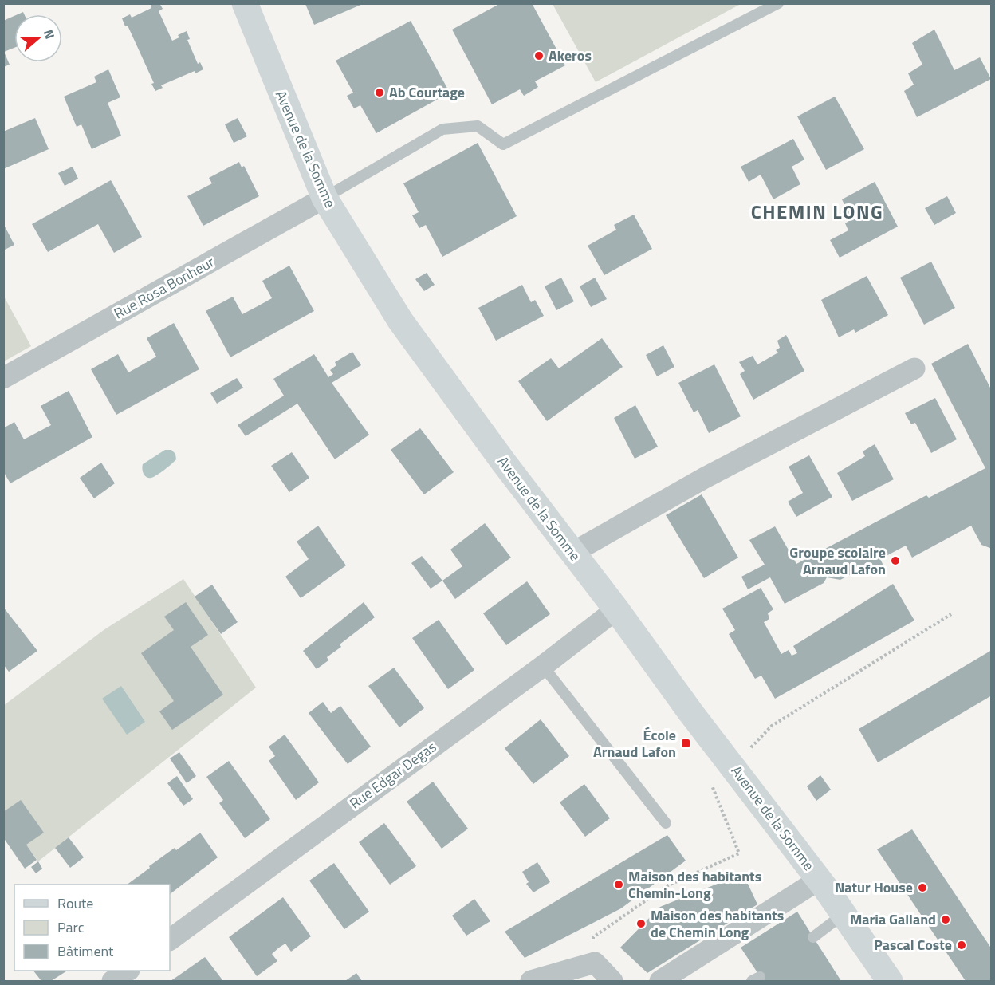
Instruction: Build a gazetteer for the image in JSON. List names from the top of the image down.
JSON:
{
  "streets": {
    "main road": ["Avenue de la Somme"],
    "street": ["Rue Rosa Bonheur", "Rue Edgar Degas"]
  },
  "crossings": [
    ["Avenue de la Somme", "Rue Rosa Bonheur"],
    ["Avenue de la Somme", "Rue Edgar Degas"]
  ],
  "districts": ["CHEMIN LONG"],
  "places": {
    "other": [
      "Akeros",
      "Ab Courtage",
      "Groupe scolaire Arnaud Lafon",
      "Maison des habitants Chemin-Long",
      "Natur House",
      "Maria Galland",
      "Maison des habitants de Chemin Long",
      "Pascal Coste"
    ],
    "transit": ["École Arnaud Lafon"]
  },
  "legend": ["Route", "Parc", "Bâtiment"],
  "north": "right"
}
